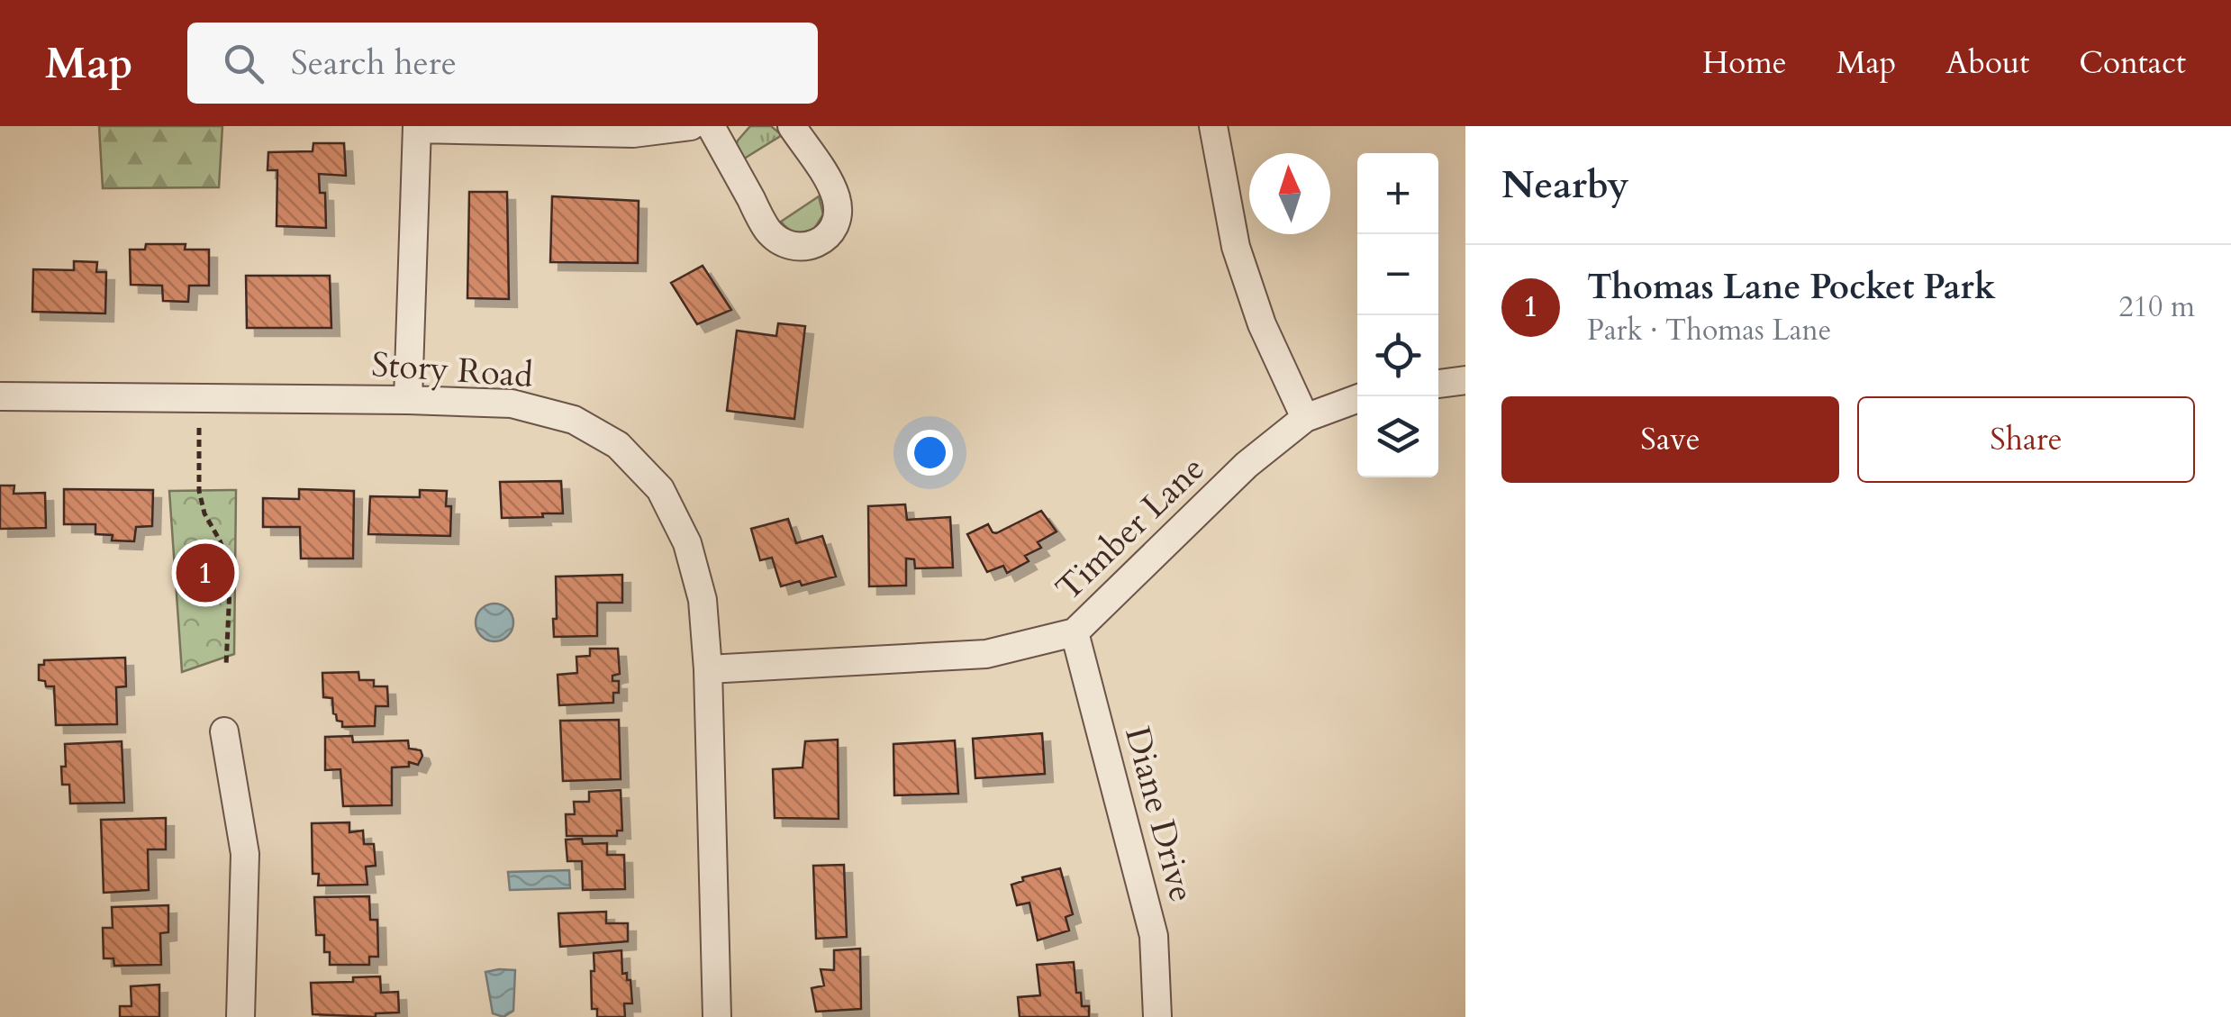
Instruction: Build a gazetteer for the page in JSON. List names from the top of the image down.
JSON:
{
  "streets": {
    "street": ["Story Road", "Timber Lane", "Diane Drive"]
  },
  "crossings": [
    ["Story Road", "Timber Lane"],
    ["Timber Lane", "Diane Drive"]
  ],
  "north": "top",
  "page": {
    "header": "Map",
    "search": "Search here",
    "nav": [
      "Home",
      "Map",
      "About",
      "Contact"
    ],
    "heading": "Nearby",
    "map_buttons": ["+", "−"],
    "list": [
      {
        "mark": "1",
        "name": "Thomas Lane Pocket Park",
        "note": "Park · Thomas Lane",
        "value": "210 m"
      }
    ],
    "buttons": ["Save", "Share"],
    "pins": "1"
  }
}
